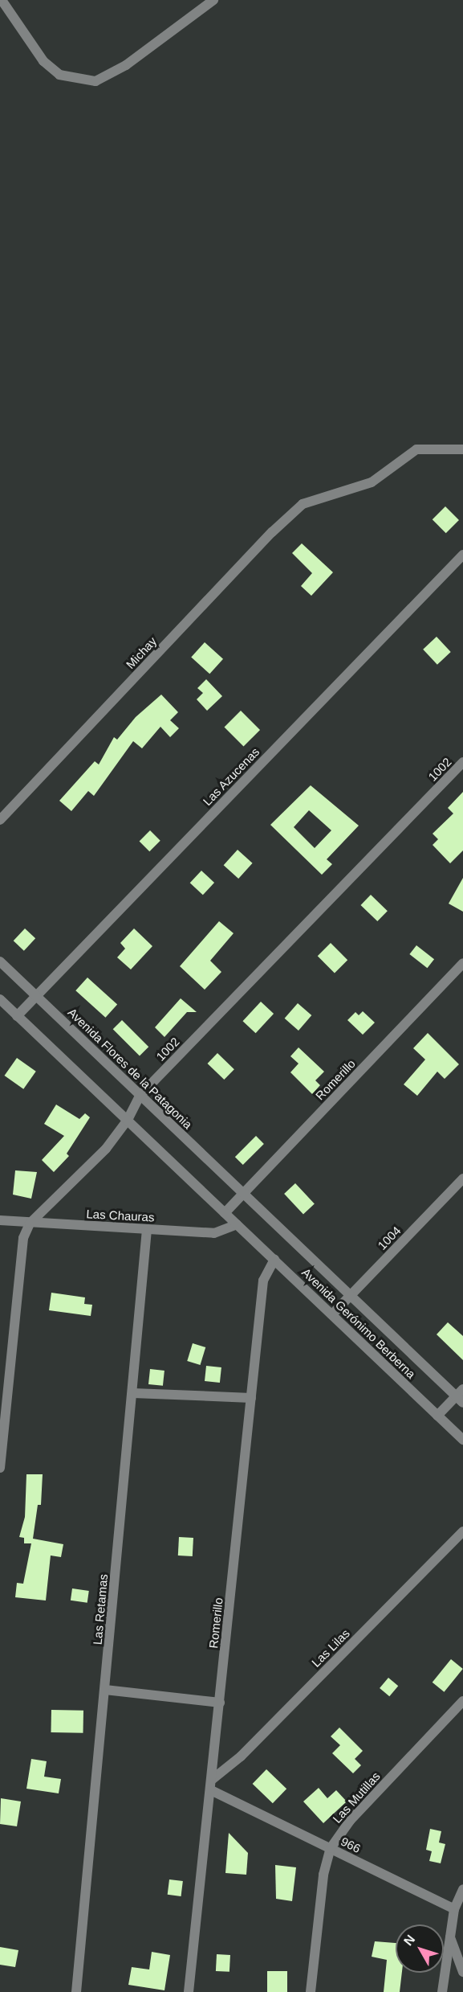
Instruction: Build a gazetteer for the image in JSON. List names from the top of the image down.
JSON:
{
  "streets": {
    "street": [
      "Michay",
      "1002",
      "Las Azucenas",
      "Avenida Flores de la Patagonia",
      "Romerillo",
      "Las Chauras",
      "1004",
      "Avenida Gerónimo Berberna",
      "Las Retamas",
      "Las Lilas",
      "Las Mutillas",
      "966"
    ]
  },
  "crossings": [
    ["1002", "Avenida Flores de la Patagonia"],
    ["1002", "Las Chauras"],
    ["Las Azucenas", "Avenida Flores de la Patagonia"],
    ["Avenida Flores de la Patagonia", "Romerillo"],
    ["Avenida Flores de la Patagonia", "Avenida Gerónimo Berberna"],
    ["Romerillo", "Avenida Gerónimo Berberna"],
    ["Romerillo", "Las Lilas"],
    ["Romerillo", "966"],
    ["Las Chauras", "Avenida Gerónimo Berberna"],
    ["Las Chauras", "Las Retamas"],
    ["1004", "Avenida Gerónimo Berberna"],
    ["Las Mutillas", "966"]
  ],
  "north": "top left"
}
